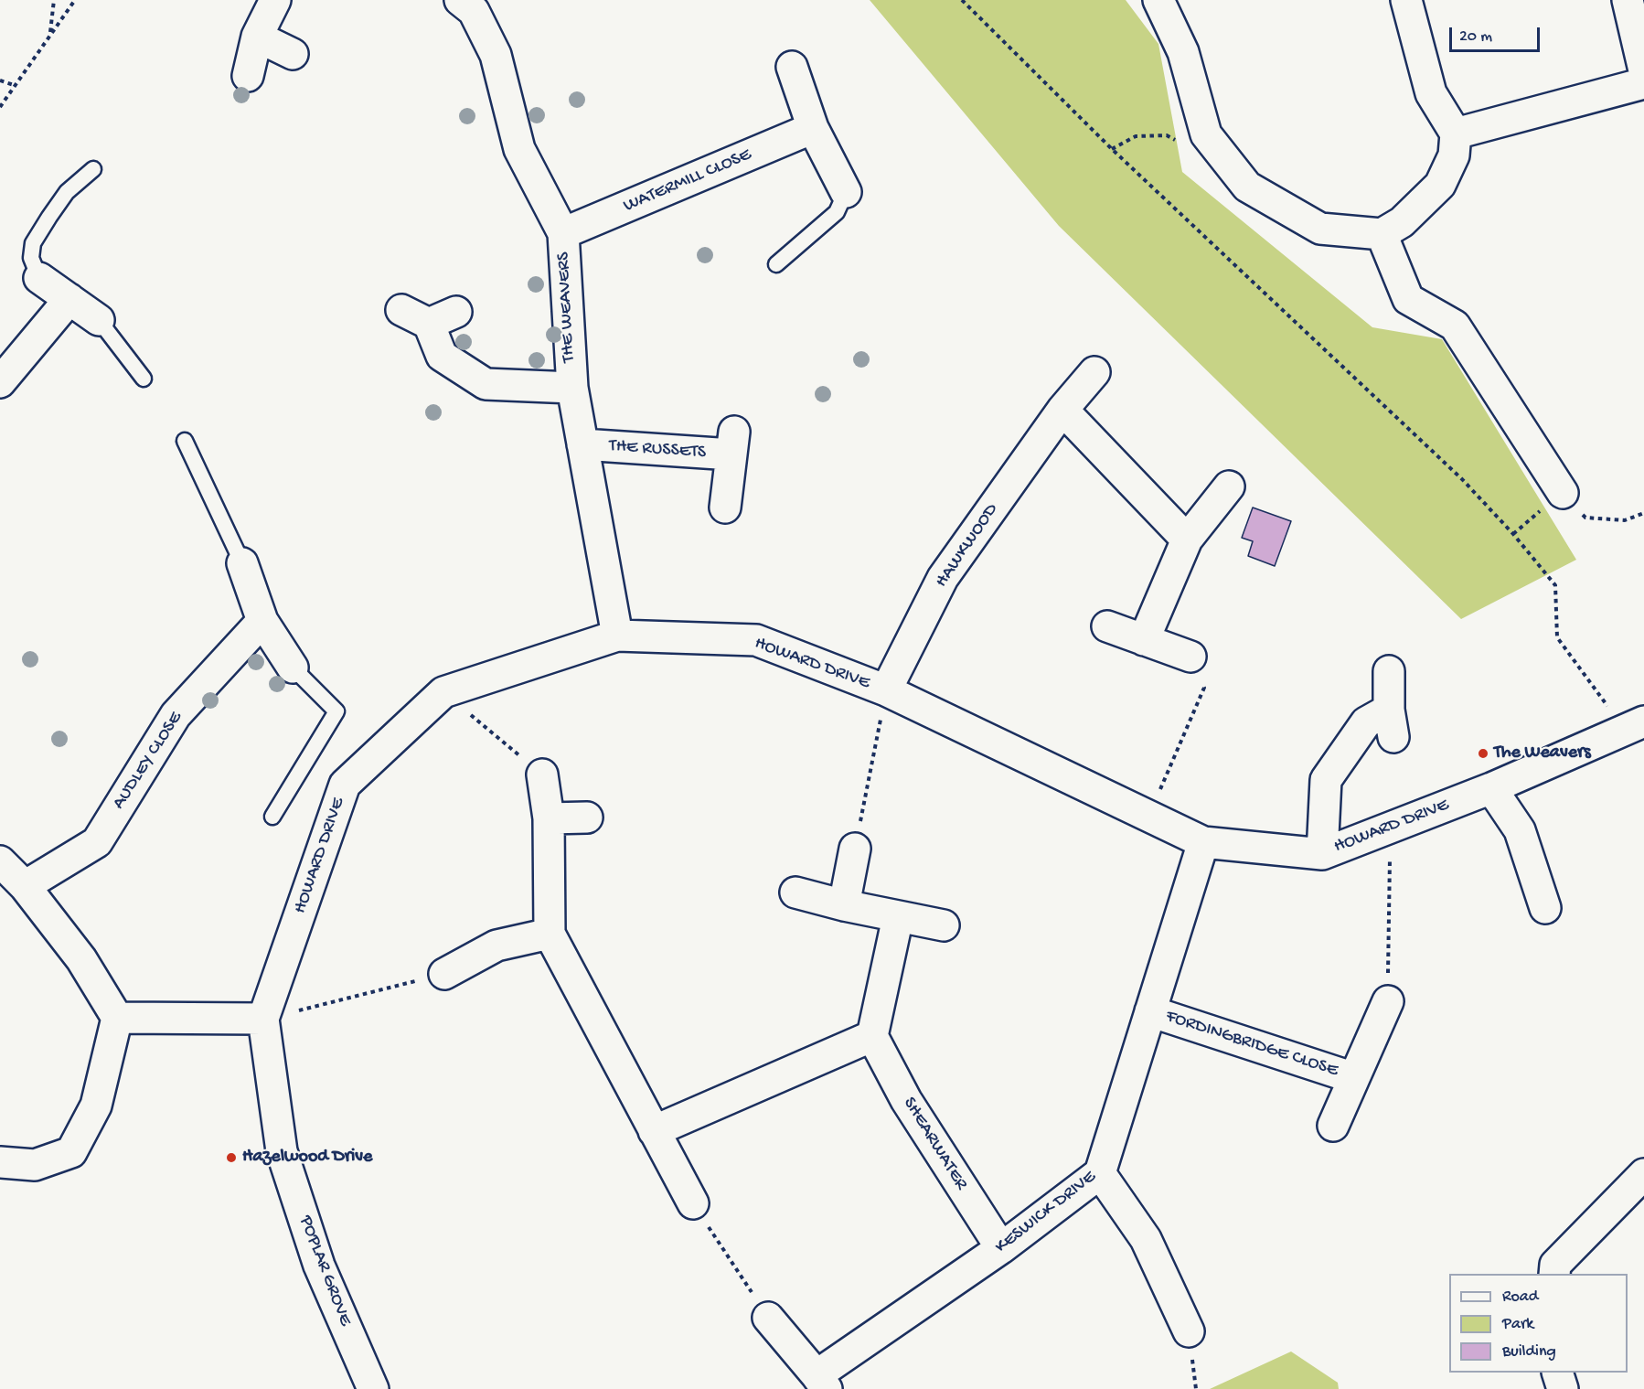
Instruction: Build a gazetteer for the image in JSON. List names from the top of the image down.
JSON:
{
  "streets": {
    "street": [
      "WATERMILL CLOSE",
      "THE WEAVERS",
      "THE RUSSETS",
      "HAWKWOOD",
      "HOWARD DRIVE",
      "AUDLEY CLOSE",
      "FORDINGBRIDGE CLOSE",
      "SHEARWATER",
      "KESWICK DRIVE",
      "POPLAR GROVE"
    ]
  },
  "crossings": [
    ["WATERMILL CLOSE", "THE WEAVERS"],
    ["THE WEAVERS", "THE RUSSETS"],
    ["THE WEAVERS", "HOWARD DRIVE"],
    ["HAWKWOOD", "HOWARD DRIVE"],
    ["HOWARD DRIVE", "KESWICK DRIVE"],
    ["HOWARD DRIVE", "POPLAR GROVE"],
    ["FORDINGBRIDGE CLOSE", "KESWICK DRIVE"],
    ["SHEARWATER", "KESWICK DRIVE"]
  ],
  "places": ["The Weavers", "Hazelwood Drive"],
  "legend": ["Road", "Park", "Building"],
  "scale_bar": "20 m"
}
